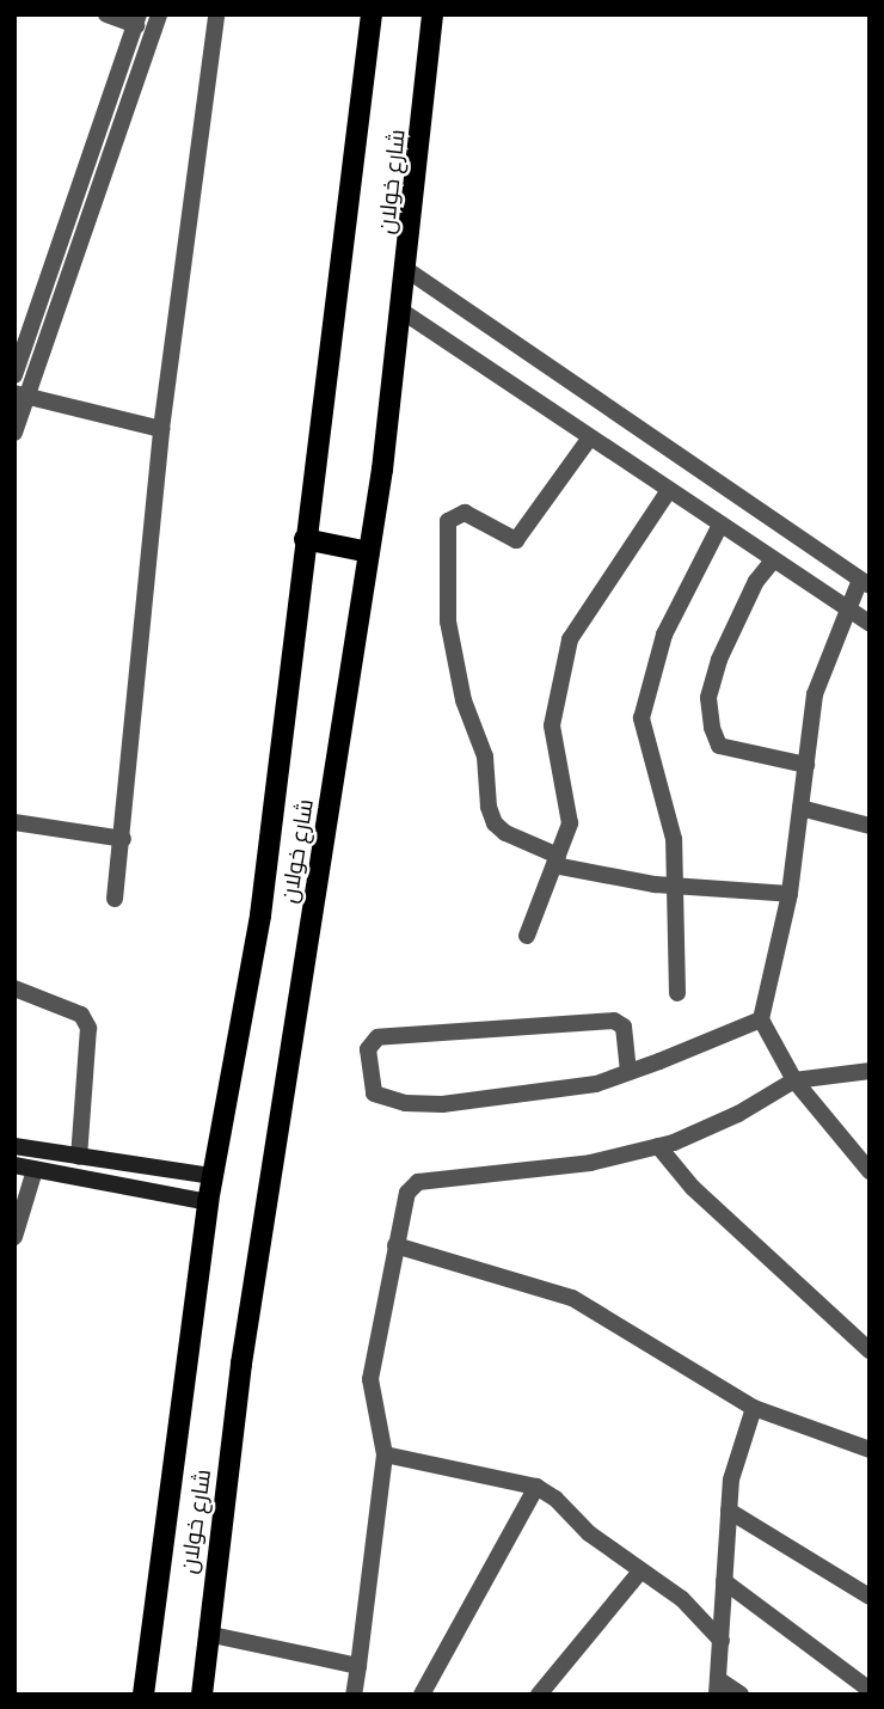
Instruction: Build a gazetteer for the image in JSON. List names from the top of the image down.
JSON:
{
  "streets": {
    "main road": ["شارع خولان"]
  }
}
